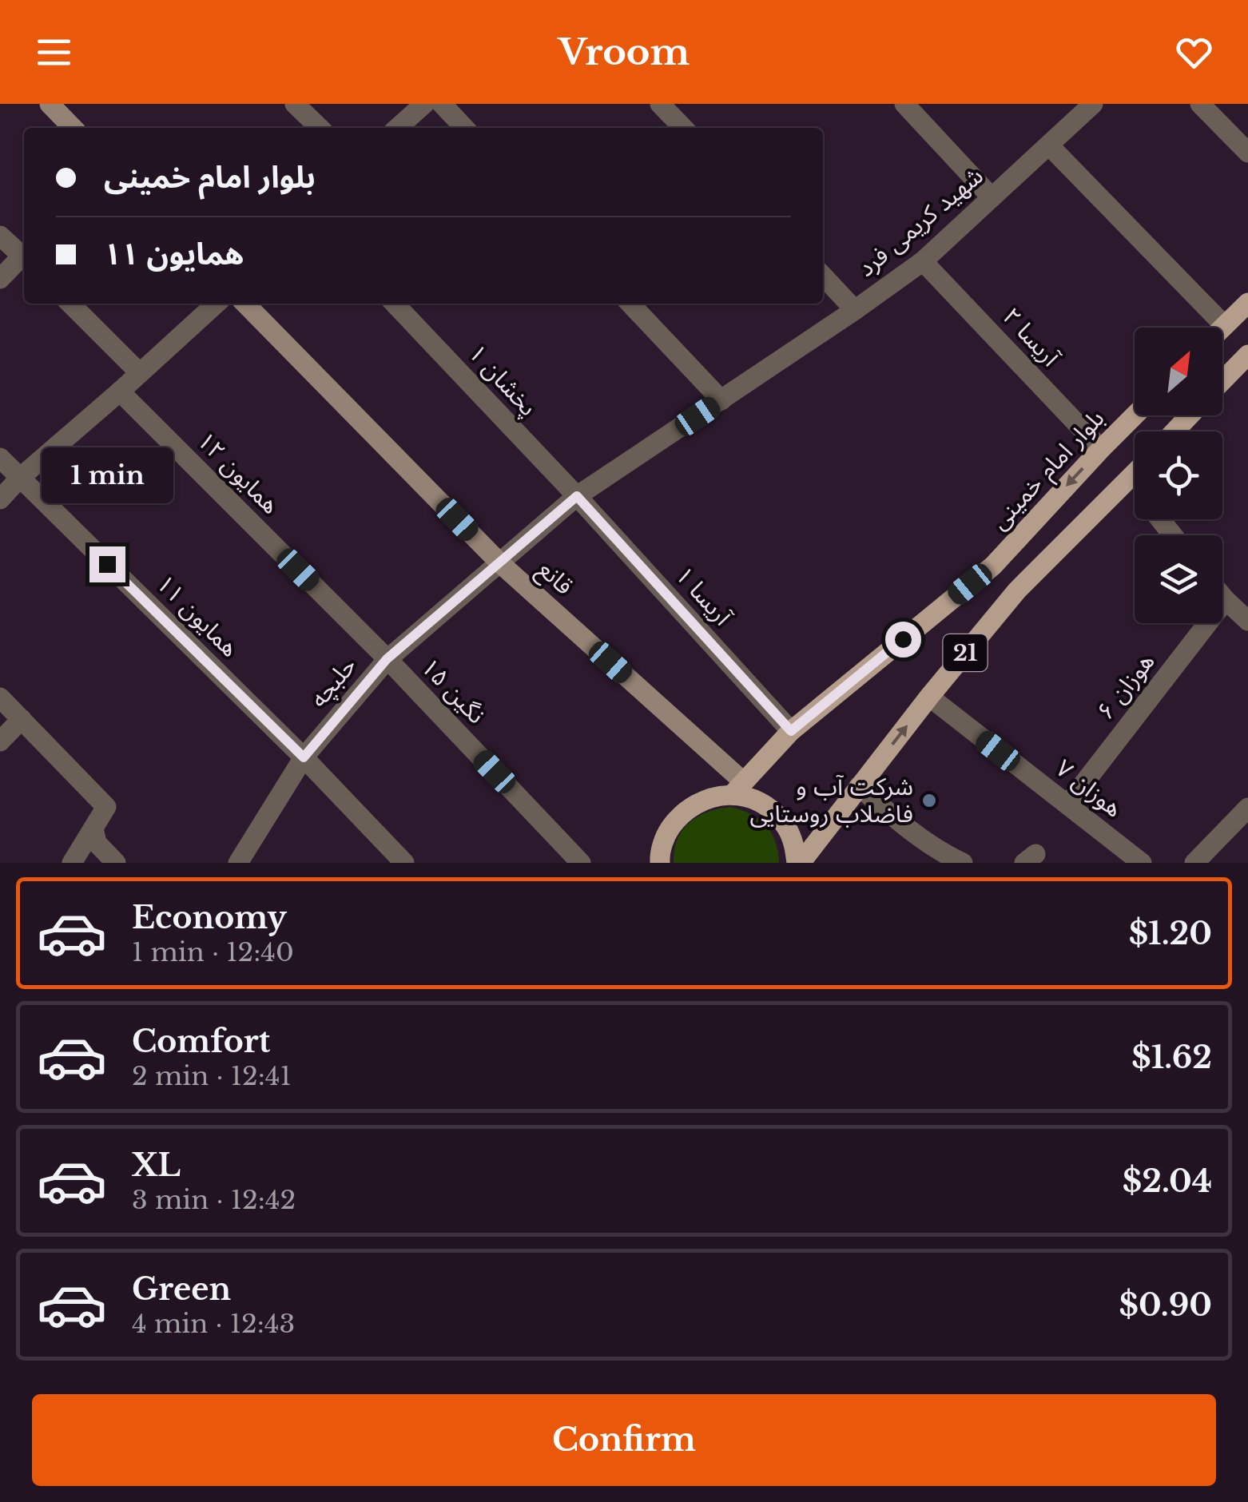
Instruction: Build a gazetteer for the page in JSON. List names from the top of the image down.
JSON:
{
  "streets": {
    "main road": ["بلوار امام خمینی", "قانع", "21"],
    "street": [
      "شهید کریمی فرد",
      "آریسا ۲",
      "پخشان ۱",
      "همایون ۱۲",
      "آریسا ۱",
      "همایون ۱۱",
      "حلبچه",
      "هوزان ۶",
      "نگین ۱۵",
      "هوزان ۷"
    ]
  },
  "crossings": [
    ["شهید کریمی فرد", "آریسا ۲"],
    ["شهید کریمی فرد", "پخشان ۱"],
    ["شهید کریمی فرد", "قانع"],
    ["شهید کریمی فرد", "آریسا ۱"],
    ["شهید کریمی فرد", "حلبچه"],
    ["آریسا ۲", "بلوار امام خمینی"],
    ["پخشان ۱", "آریسا ۱"],
    ["بلوار امام خمینی", "قانع"],
    ["بلوار امام خمینی", "آریسا ۱"],
    ["بلوار امام خمینی", "21"],
    ["همایون ۱۲", "حلبچه"],
    ["همایون ۱۲", "نگین ۱۵"],
    ["قانع", "21"],
    ["قانع", "حلبچه"],
    ["همایون ۱۱", "حلبچه"],
    ["21", "هوزان ۷"],
    ["حلبچه", "نگین ۱۵"],
    ["هوزان ۶", "هوزان ۷"]
  ],
  "places": ["شرکت آب و فاضلاب روستایی"],
  "north": "top right",
  "page": {
    "header": "Vroom",
    "banner": ["بلوار امام خمینی", "همایون ۱۱"],
    "bubble": "1 min",
    "list": [
      {
        "name": "Economy",
        "note": "1 min · 12:40",
        "value": "$1.20"
      },
      {
        "name": "Comfort",
        "note": "2 min · 12:41",
        "value": "$1.62"
      },
      {
        "name": "XL",
        "note": "3 min · 12:42",
        "value": "$2.04"
      },
      {
        "name": "Green",
        "note": "4 min · 12:43",
        "value": "$0.90"
      }
    ],
    "buttons": "Confirm"
  }
}
